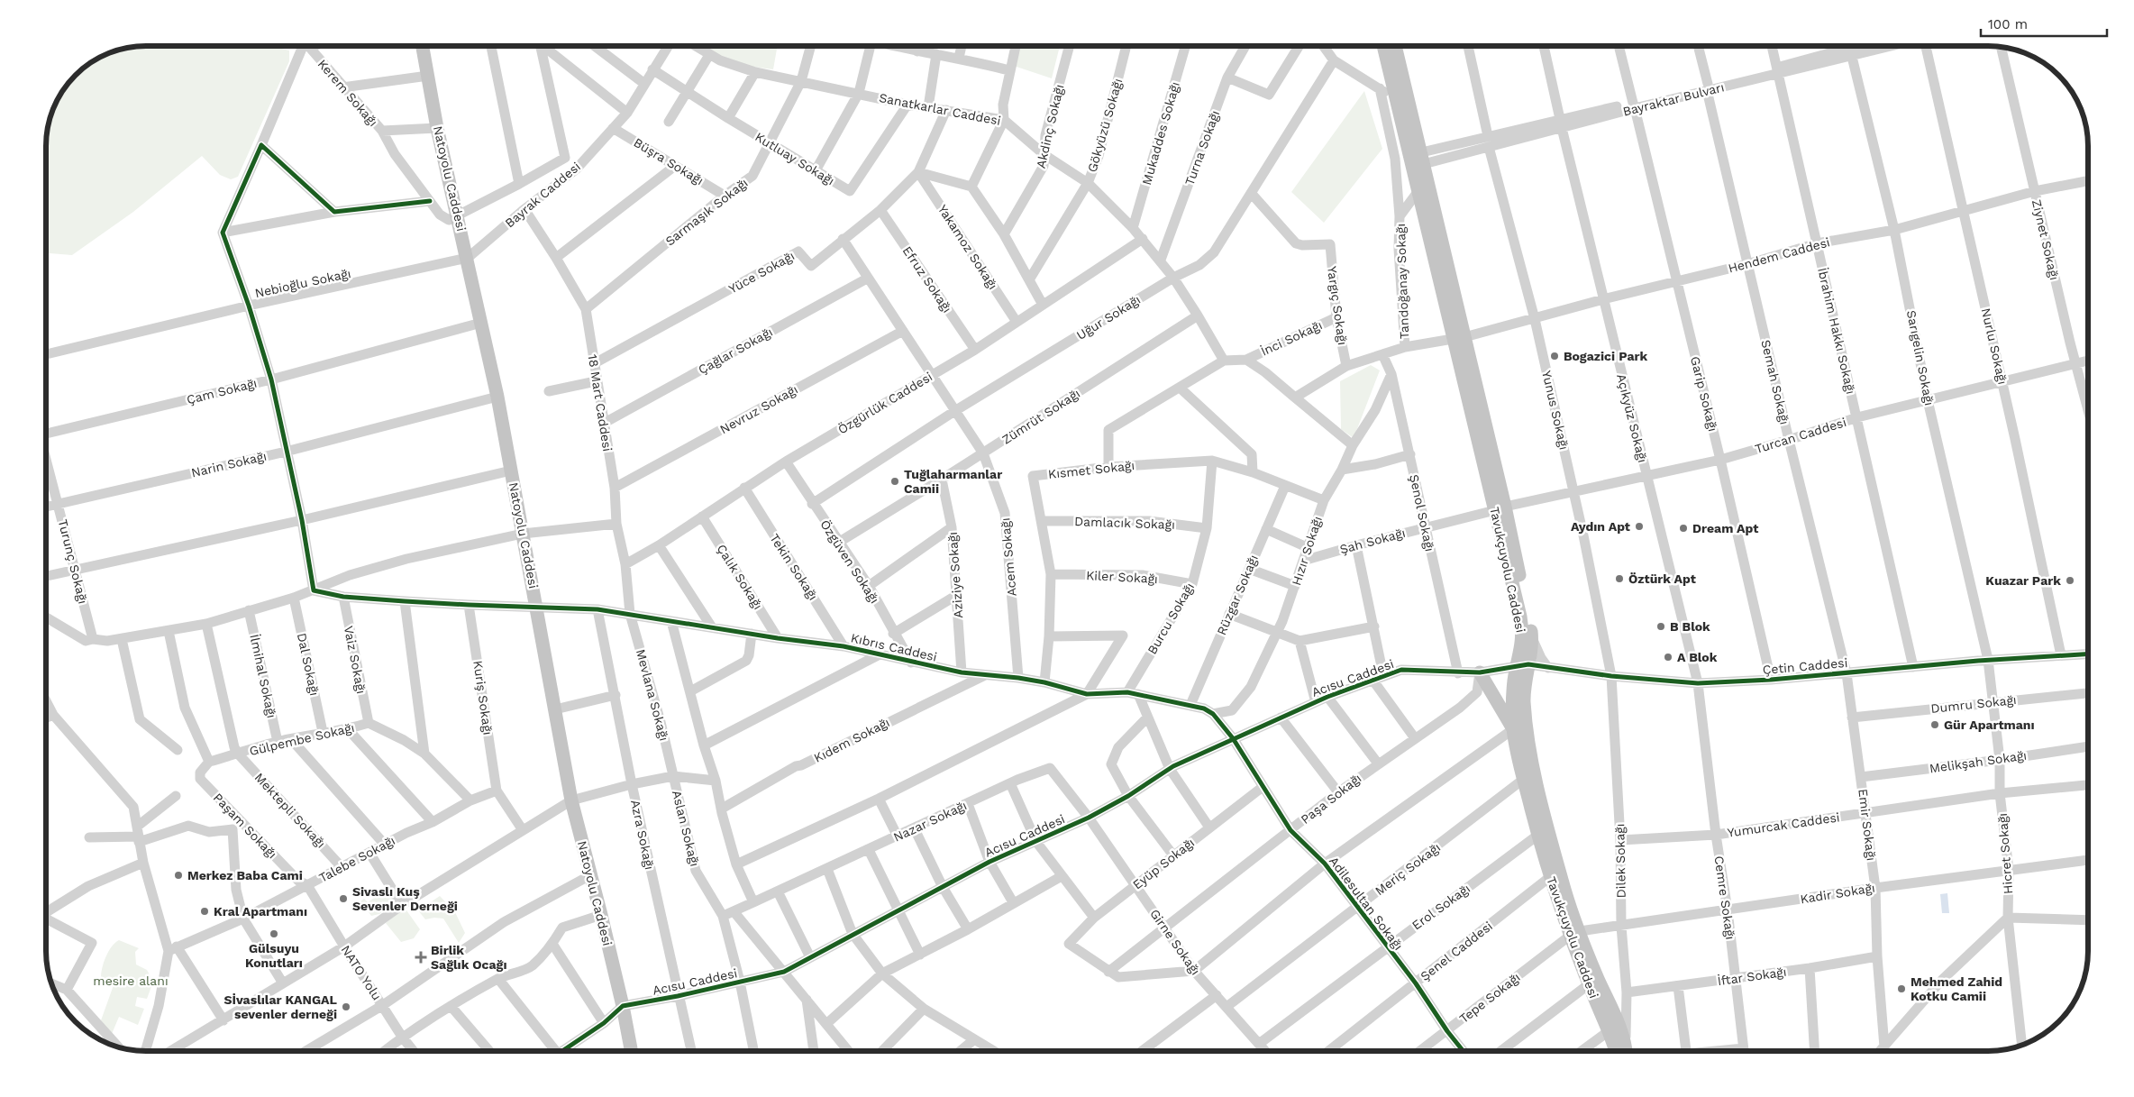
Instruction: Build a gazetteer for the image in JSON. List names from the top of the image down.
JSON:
{
  "streets": {
    "main road": ["Natoyolu Caddesi", "Tavukçuyolu Caddesi"],
    "street": [
      "Kerem Sokağı",
      "Bayraktar Bulvarı",
      "Sanatkarlar Caddesi",
      "Gökyüzü Sokağı",
      "Akdinç Sokağı",
      "Mukaddes Sokağı",
      "Turna Sokağı",
      "Kutluay Sokağı",
      "Büşra Sokağı",
      "Bayrak Caddesi",
      "Sarmaşık Sokağı",
      "Ziynet Sokağı",
      "Yakamoz Sokağı",
      "Hendem Caddesi",
      "Yüce Sokağı",
      "Efruz Sokağı",
      "Tandoğanay Sokağı",
      "Nebioğlu Sokağı",
      "Yargıç Sokağı",
      "Uğur Sokağı",
      "İbrahim Hakkı Sokağı",
      "İnci Sokağı",
      "Nurlu Sokağı",
      "Çağlar Sokağı",
      "Sarıgelin Sokağı",
      "Semah Sokağı",
      "Çam Sokağı",
      "Garip Sokağı",
      "18 Mart Caddesi",
      "Özgürlük Caddesi",
      "Nevruz Sokağı",
      "Yunus Sokağı",
      "Zümrüt Sokağı",
      "Açıkyüz Sokağı",
      "Turcan Caddesi",
      "Narin Sokağı",
      "Kısmet Sokağı",
      "Şenol Sokağı",
      "Damlacık Sokağı",
      "Şah Sokağı",
      "Hızır Sokağı",
      "Acem Sokağı",
      "Turunç Sokağı",
      "Özgüven Sokağı",
      "Tekin Sokağı",
      "Aziziye Sokağı",
      "Çalık Sokağı",
      "Kiler Sokağı",
      "Rüzgar Sokağı",
      "Burcu Sokağı",
      "Kıbrıs Caddesi",
      "Vaiz Sokağı",
      "Dal Sokağı",
      "Çetin Caddesi",
      "İlmihal Sokağı",
      "Acısu Caddesi",
      "Mevlana Sokağı",
      "Kuriş Sokağı",
      "Dumru Sokağı",
      "Gülpembe Sokağı",
      "Kıdem Sokağı",
      "Melikşah Sokağı",
      "Paşa Sokağı",
      "Mektepli Sokağı",
      "Nazar Sokağı",
      "Yumurcak Caddesi",
      "Emir Sokağı",
      "Paşam Sokağı",
      "Aslan Sokağı",
      "Azra Sokağı",
      "Hicret Sokağı",
      "Talebe Sokağı",
      "Dilek Sokağı",
      "Eyüp Sokağı",
      "Meriç Sokağı",
      "Kadir Sokağı",
      "Cemre Sokağı",
      "Adilesultan Sokağı",
      "Erol Sokağı",
      "Girne Sokağı",
      "Şenel Caddesi",
      "NATO Yolu",
      "İftar Sokağı",
      "Tepe Sokağı"
    ]
  },
  "crossings": [
    ["Kerem Sokağı", "Natoyolu Caddesi"],
    ["Bayraktar Bulvarı", "İbrahim Hakkı Sokağı"],
    ["Bayraktar Bulvarı", "Sarıgelin Sokağı"],
    ["Bayraktar Bulvarı", "Semah Sokağı"],
    ["Bayraktar Bulvarı", "Garip Sokağı"],
    ["Bayraktar Bulvarı", "Yunus Sokağı"],
    ["Bayraktar Bulvarı", "Açıkyüz Sokağı"],
    ["Bayraktar Bulvarı", "Tavukçuyolu Caddesi"],
    ["Sanatkarlar Caddesi", "Gökyüzü Sokağı"],
    ["Sanatkarlar Caddesi", "Akdinç Sokağı"],
    ["Sanatkarlar Caddesi", "Mukaddes Sokağı"],
    ["Sanatkarlar Caddesi", "Turna Sokağı"],
    ["Sanatkarlar Caddesi", "Kutluay Sokağı"],
    ["Sanatkarlar Caddesi", "Sarmaşık Sokağı"],
    ["Sanatkarlar Caddesi", "Yüce Sokağı"],
    ["Sanatkarlar Caddesi", "Uğur Sokağı"],
    ["Sanatkarlar Caddesi", "Özgürlük Caddesi"],
    ["Sanatkarlar Caddesi", "Zümrüt Sokağı"],
    ["Kutluay Sokağı", "Bayrak Caddesi"],
    ["Kutluay Sokağı", "Sarmaşık Sokağı"],
    ["Büşra Sokağı", "Bayrak Caddesi"],
    ["Büşra Sokağı", "Sarmaşık Sokağı"],
    ["Natoyolu Caddesi", "Bayrak Caddesi"],
    ["Natoyolu Caddesi", "Nebioğlu Sokağı"],
    ["Natoyolu Caddesi", "Çam Sokağı"],
    ["Natoyolu Caddesi", "Narin Sokağı"],
    ["Natoyolu Caddesi", "Kıbrıs Caddesi"],
    ["Natoyolu Caddesi", "Acısu Caddesi"],
    ["Bayrak Caddesi", "Nebioğlu Sokağı"],
    ["Bayrak Caddesi", "18 Mart Caddesi"],
    ["Sarmaşık Sokağı", "18 Mart Caddesi"],
    ["Ziynet Sokağı", "Hendem Caddesi"],
    ["Ziynet Sokağı", "Turcan Caddesi"],
    ["Yakamoz Sokağı", "Yüce Sokağı"],
    ["Yakamoz Sokağı", "Özgürlük Caddesi"],
    ["Hendem Caddesi", "Tandoğanay Sokağı"],
    ["Hendem Caddesi", "Yargıç Sokağı"],
    ["Hendem Caddesi", "İbrahim Hakkı Sokağı"],
    ["Hendem Caddesi", "Nurlu Sokağı"],
    ["Hendem Caddesi", "Sarıgelin Sokağı"],
    ["Hendem Caddesi", "Semah Sokağı"],
    ["Hendem Caddesi", "Garip Sokağı"],
    ["Hendem Caddesi", "Yunus Sokağı"],
    ["Hendem Caddesi", "Açıkyüz Sokağı"],
    ["Hendem Caddesi", "Şenol Sokağı"],
    ["Hendem Caddesi", "Tavukçuyolu Caddesi"],
    ["Yüce Sokağı", "Efruz Sokağı"],
    ["Yüce Sokağı", "18 Mart Caddesi"],
    ["Yüce Sokağı", "Acem Sokağı"],
    ["Efruz Sokağı", "Özgürlük Caddesi"],
    ["Yargıç Sokağı", "Uğur Sokağı"],
    ["Yargıç Sokağı", "İnci Sokağı"],
    ["Uğur Sokağı", "Acem Sokağı"],
    ["Uğur Sokağı", "Özgüven Sokağı"],
    ["İbrahim Hakkı Sokağı", "Turcan Caddesi"],
    ["İbrahim Hakkı Sokağı", "Çetin Caddesi"],
    ["Nurlu Sokağı", "Turcan Caddesi"],
    ["Nurlu Sokağı", "Çetin Caddesi"],
    ["Çağlar Sokağı", "18 Mart Caddesi"],
    ["Çağlar Sokağı", "Acem Sokağı"],
    ["Sarıgelin Sokağı", "Turcan Caddesi"],
    ["Sarıgelin Sokağı", "Çetin Caddesi"],
    ["Sarıgelin Sokağı", "Hicret Sokağı"],
    ["Semah Sokağı", "Turcan Caddesi"],
    ["Semah Sokağı", "Çetin Caddesi"],
    ["Semah Sokağı", "Emir Sokağı"],
    ["Garip Sokağı", "Turcan Caddesi"],
    ["Garip Sokağı", "Çetin Caddesi"],
    ["18 Mart Caddesi", "Özgürlük Caddesi"],
    ["18 Mart Caddesi", "Nevruz Sokağı"],
    ["18 Mart Caddesi", "Kıbrıs Caddesi"],
    ["18 Mart Caddesi", "Mevlana Sokağı"],
    ["Özgürlük Caddesi", "Acem Sokağı"],
    ["Özgürlük Caddesi", "Özgüven Sokağı"],
    ["Özgürlük Caddesi", "Tekin Sokağı"],
    ["Özgürlük Caddesi", "Çalık Sokağı"],
    ["Nevruz Sokağı", "Acem Sokağı"],
    ["Yunus Sokağı", "Turcan Caddesi"],
    ["Yunus Sokağı", "Çetin Caddesi"],
    ["Yunus Sokağı", "Dilek Sokağı"],
    ["Zümrüt Sokağı", "Acem Sokağı"],
    ["Zümrüt Sokağı", "Özgüven Sokağı"],
    ["Zümrüt Sokağı", "Aziziye Sokağı"],
    ["Açıkyüz Sokağı", "Turcan Caddesi"],
    ["Açıkyüz Sokağı", "Çetin Caddesi"],
    ["Açıkyüz Sokağı", "Cemre Sokağı"],
    ["Turcan Caddesi", "Şah Sokağı"],
    ["Turcan Caddesi", "Tavukçuyolu Caddesi"],
    ["Narin Sokağı", "Turunç Sokağı"],
    ["Kısmet Sokağı", "Damlacık Sokağı"],
    ["Kısmet Sokağı", "Hızır Sokağı"],
    ["Kısmet Sokağı", "Kiler Sokağı"],
    ["Kısmet Sokağı", "Rüzgar Sokağı"],
    ["Kısmet Sokağı", "Burcu Sokağı"],
    ["Kısmet Sokağı", "Kıbrıs Caddesi"],
    ["Şenol Sokağı", "Şah Sokağı"],
    ["Şenol Sokağı", "Hızır Sokağı"],
    ["Şenol Sokağı", "Acısu Caddesi"],
    ["Damlacık Sokağı", "Burcu Sokağı"],
    ["Şah Sokağı", "Hızır Sokağı"],
    ["Şah Sokağı", "Tavukçuyolu Caddesi"],
    ["Hızır Sokağı", "Kıbrıs Caddesi"],
    ["Acem Sokağı", "Kıbrıs Caddesi"],
    ["Özgüven Sokağı", "Kıbrıs Caddesi"],
    ["Tekin Sokağı", "Kıbrıs Caddesi"],
    ["Tavukçuyolu Caddesi", "Çetin Caddesi"],
    ["Tavukçuyolu Caddesi", "Acısu Caddesi"],
    ["Tavukçuyolu Caddesi", "Meriç Sokağı"],
    ["Tavukçuyolu Caddesi", "Kadir Sokağı"],
    ["Tavukçuyolu Caddesi", "Erol Sokağı"],
    ["Tavukçuyolu Caddesi", "Şenel Caddesi"],
    ["Tavukçuyolu Caddesi", "Tepe Sokağı"],
    ["Aziziye Sokağı", "Kıbrıs Caddesi"],
    ["Çalık Sokağı", "Kıbrıs Caddesi"],
    ["Kiler Sokağı", "Burcu Sokağı"],
    ["Rüzgar Sokağı", "Kıbrıs Caddesi"],
    ["Burcu Sokağı", "Kıbrıs Caddesi"],
    ["Kıbrıs Caddesi", "Vaiz Sokağı"],
    ["Kıbrıs Caddesi", "Acısu Caddesi"],
    ["Kıbrıs Caddesi", "Mevlana Sokağı"],
    ["Kıbrıs Caddesi", "Kuriş Sokağı"],
    ["Kıbrıs Caddesi", "Kıdem Sokağı"],
    ["Kıbrıs Caddesi", "Azra Sokağı"],
    ["Kıbrıs Caddesi", "Adilesultan Sokağı"],
    ["Vaiz Sokağı", "Gülpembe Sokağı"],
    ["Dal Sokağı", "Gülpembe Sokağı"],
    ["Çetin Caddesi", "Acısu Caddesi"],
    ["Çetin Caddesi", "Emir Sokağı"],
    ["Çetin Caddesi", "Hicret Sokağı"],
    ["Çetin Caddesi", "Dilek Sokağı"],
    ["Çetin Caddesi", "Cemre Sokağı"],
    ["İlmihal Sokağı", "Gülpembe Sokağı"],
    ["Acısu Caddesi", "Paşa Sokağı"],
    ["Acısu Caddesi", "Nazar Sokağı"],
    ["Acısu Caddesi", "Aslan Sokağı"],
    ["Acısu Caddesi", "Azra Sokağı"],
    ["Acısu Caddesi", "Adilesultan Sokağı"],
    ["Acısu Caddesi", "Girne Sokağı"],
    ["Mevlana Sokağı", "Aslan Sokağı"],
    ["Kuriş Sokağı", "Talebe Sokağı"],
    ["Dumru Sokağı", "Emir Sokağı"],
    ["Dumru Sokağı", "Hicret Sokağı"],
    ["Gülpembe Sokağı", "Mektepli Sokağı"],
    ["Gülpembe Sokağı", "Paşam Sokağı"],
    ["Gülpembe Sokağı", "Talebe Sokağı"],
    ["Melikşah Sokağı", "Emir Sokağı"],
    ["Melikşah Sokağı", "Hicret Sokağı"],
    ["Paşa Sokağı", "Eyüp Sokağı"],
    ["Paşa Sokağı", "Adilesultan Sokağı"],
    ["Paşa Sokağı", "Girne Sokağı"],
    ["Mektepli Sokağı", "Talebe Sokağı"],
    ["Nazar Sokağı", "Aslan Sokağı"],
    ["Nazar Sokağı", "Girne Sokağı"],
    ["Yumurcak Caddesi", "Emir Sokağı"],
    ["Yumurcak Caddesi", "Hicret Sokağı"],
    ["Yumurcak Caddesi", "Dilek Sokağı"],
    ["Yumurcak Caddesi", "Cemre Sokağı"],
    ["Emir Sokağı", "Kadir Sokağı"],
    ["Emir Sokağı", "İftar Sokağı"],
    ["Paşam Sokağı", "Talebe Sokağı"],
    ["Paşam Sokağı", "NATO Yolu"],
    ["Hicret Sokağı", "Kadir Sokağı"],
    ["Talebe Sokağı", "NATO Yolu"],
    ["Dilek Sokağı", "Kadir Sokağı"],
    ["Dilek Sokağı", "İftar Sokağı"],
    ["Eyüp Sokağı", "Adilesultan Sokağı"],
    ["Eyüp Sokağı", "Girne Sokağı"],
    ["Meriç Sokağı", "Adilesultan Sokağı"],
    ["Meriç Sokağı", "Girne Sokağı"],
    ["Kadir Sokağı", "Cemre Sokağı"],
    ["Kadir Sokağı", "Tepe Sokağı"],
    ["Cemre Sokağı", "İftar Sokağı"],
    ["Adilesultan Sokağı", "Erol Sokağı"],
    ["Adilesultan Sokağı", "Şenel Caddesi"],
    ["Adilesultan Sokağı", "Tepe Sokağı"],
    ["Erol Sokağı", "Girne Sokağı"]
  ],
  "parks": ["mesire alanı"],
  "places": {
    "other": [
      "Bogazici Park",
      "Tuğlaharmanlar Camii",
      "Aydın Apt",
      "Dream Apt",
      "Öztürk Apt",
      "Kuazar Park",
      "B Blok",
      "A Blok",
      "Gür Apartmanı",
      "Merkez Baba Cami",
      "Sivaslı Kuş Sevenler Derneği",
      "Kral Apartmanı",
      "Gülsuyu Konutları",
      "Mehmed Zahid Kotku Camii",
      "Sİvaslılar KANGAL sevenler derneği"
    ],
    "health": ["Birlik Sağlık Ocağı"]
  },
  "scale_bar": "100 m"
}
